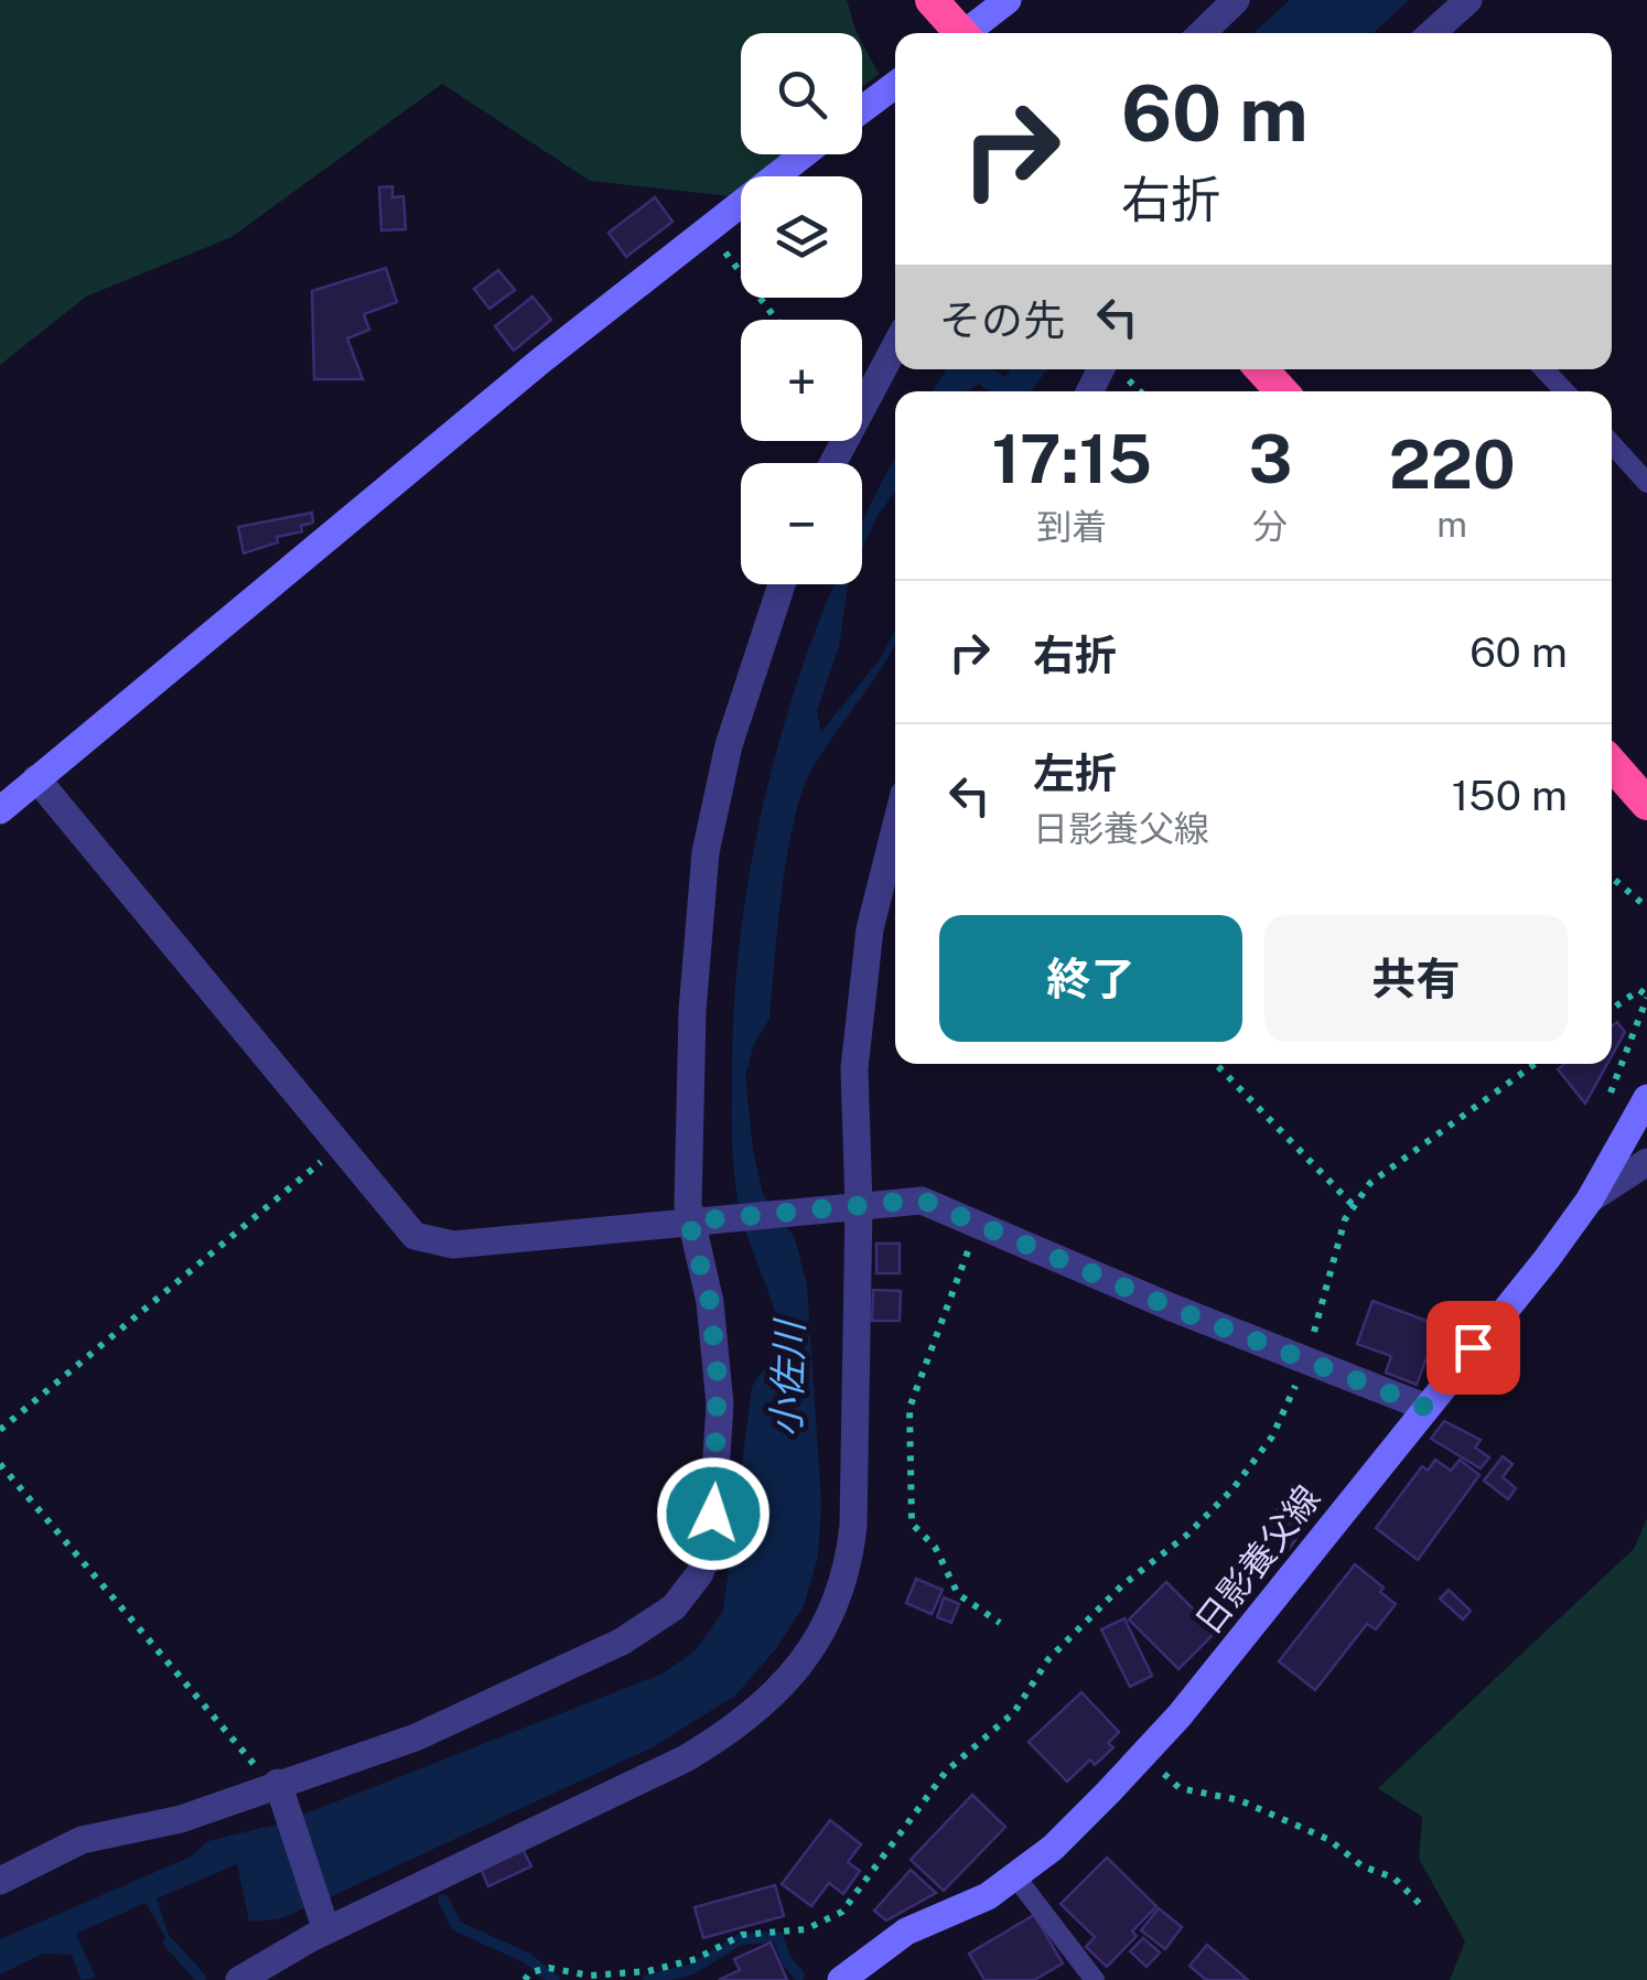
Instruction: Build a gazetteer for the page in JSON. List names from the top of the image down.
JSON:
{
  "streets": {
    "street": ["日影養父線"]
  },
  "water": ["小佐川"],
  "page": {
    "map_buttons": ["+", "−"],
    "turn": ["60 m", "右折"],
    "then": "その先",
    "eta": [
      "17:15",
      "到着",
      "3",
      "分",
      "220",
      "m"
    ],
    "list": [
      {
        "name": "右折",
        "value": "60 m"
      },
      {
        "name": "左折",
        "note": "日影養父線",
        "value": "150 m"
      }
    ],
    "buttons": ["終了", "共有"]
  }
}
